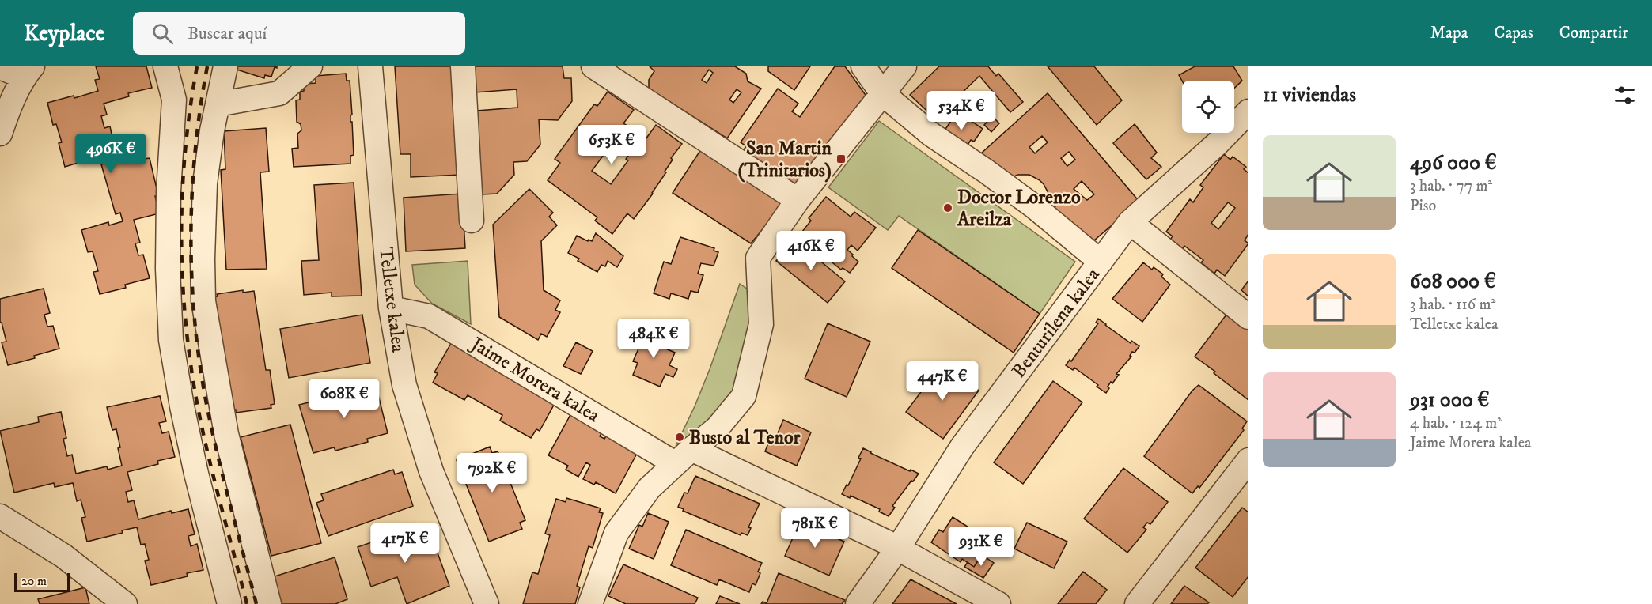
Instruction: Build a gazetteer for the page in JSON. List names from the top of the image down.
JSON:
{
  "streets": {
    "street": ["Telletxe kalea", "Benturilena kalea", "Jaime Morera kalea"]
  },
  "crossings": [
    ["Telletxe kalea", "Jaime Morera kalea"],
    ["Benturilena kalea", "Jaime Morera kalea"]
  ],
  "places": {
    "transit": ["San Martin (Trinitarios)"],
    "other": ["Doctor Lorenzo Areilza", "Busto al Tenor"]
  },
  "scale_bar": "20 m",
  "page": {
    "header": "Keyplace",
    "search": "Buscar aquí",
    "nav": ["Mapa", "Capas", "Compartir"],
    "heading": "11 viviendas",
    "price": [
      "534K €",
      "653K €",
      "496K €",
      "416K €",
      "484K €",
      "447K €",
      "608K €",
      "792K €",
      "781K €",
      "417K €",
      "931K €"
    ],
    "list": [
      {
        "name": "496 000 €",
        "note": "3 hab. · 77 m² · Piso"
      },
      {
        "name": "608 000 €",
        "note": "3 hab. · 116 m² · Telletxe kalea"
      },
      {
        "name": "931 000 €",
        "note": "4 hab. · 124 m² · Jaime Morera kalea"
      }
    ],
    "scale": "20 m"
  }
}
